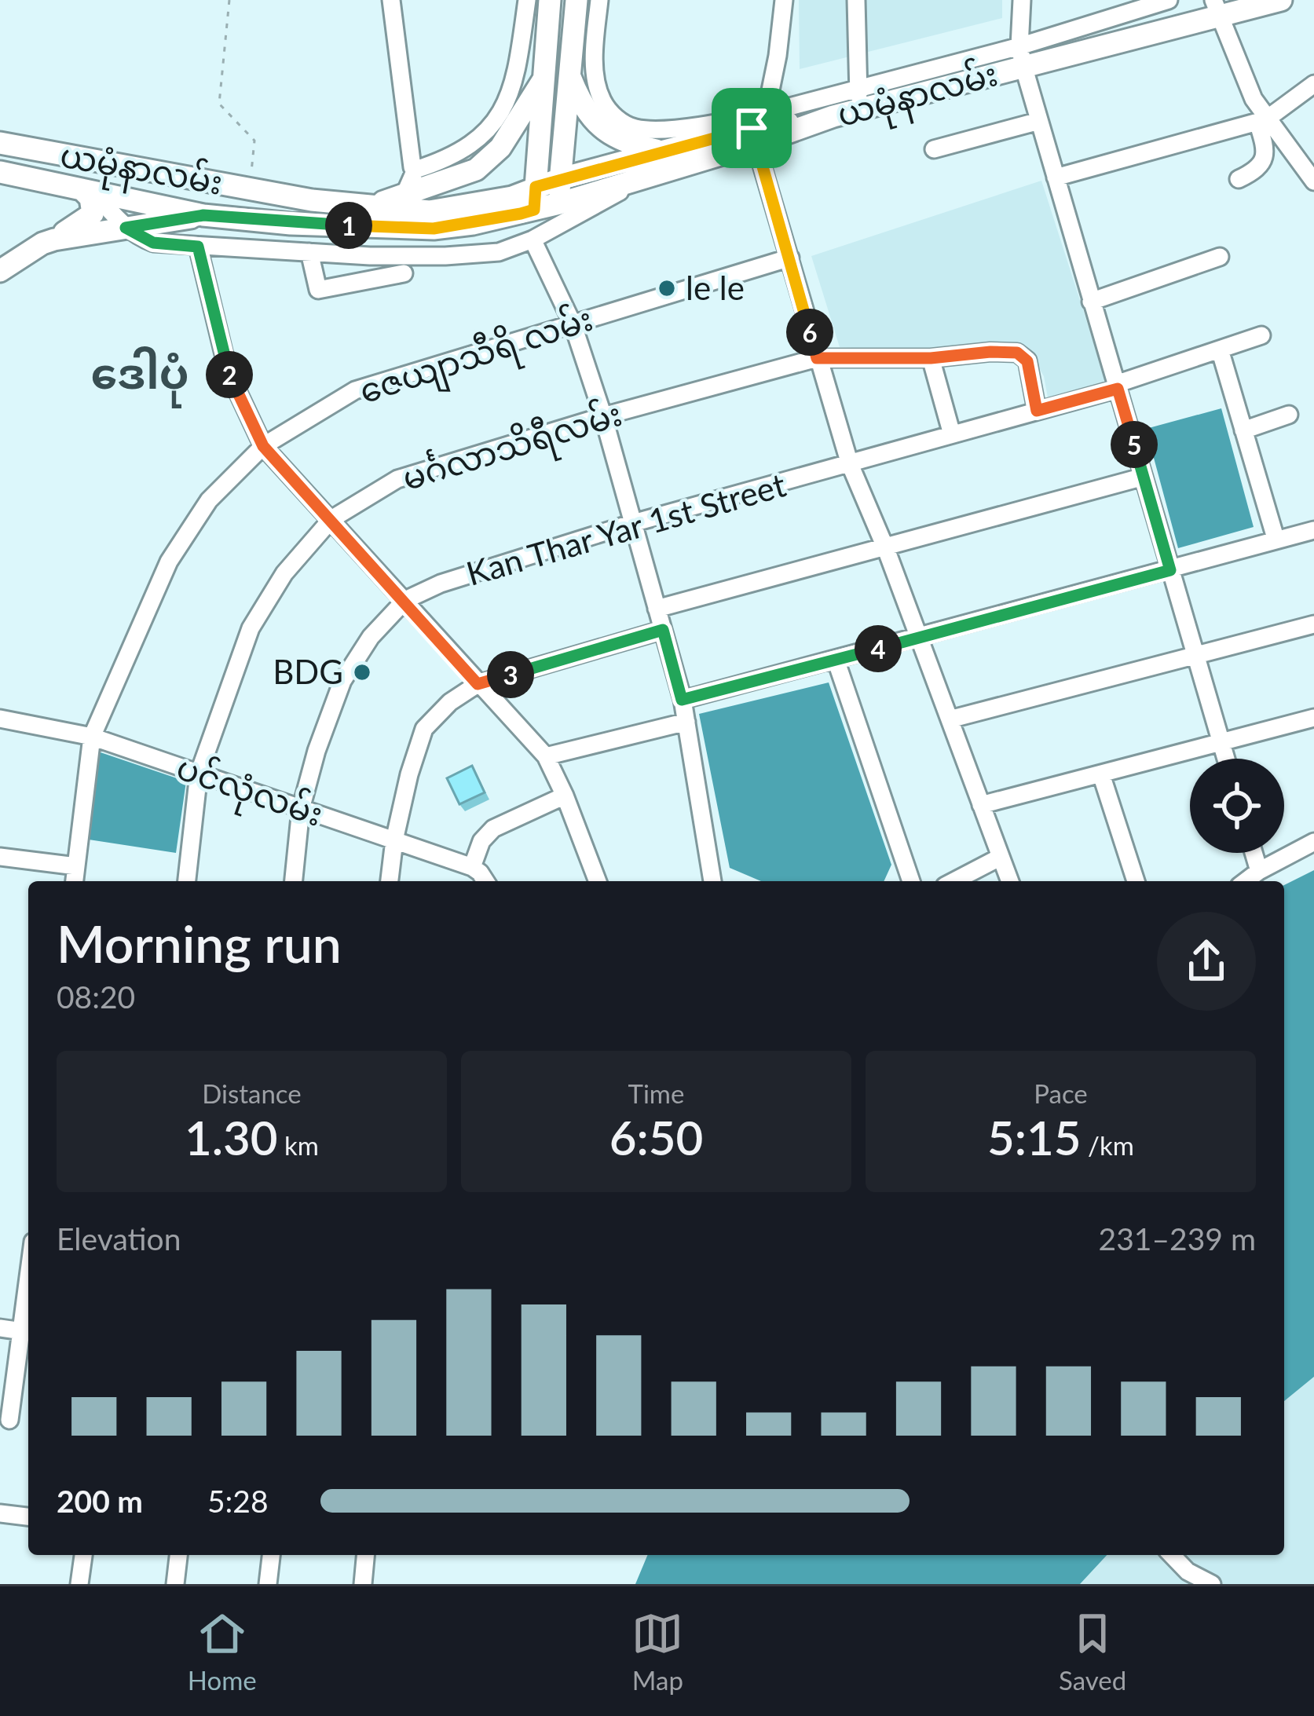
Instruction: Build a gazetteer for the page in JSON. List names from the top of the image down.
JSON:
{
  "streets": {
    "main road": ["ယမုံနာလမ်း"],
    "street": [
      "ဇေယျာသီရိ လမ်း",
      "မင်္ဂလာသိရီလမ်း",
      "Kan Thar Yar 1st Street",
      "ပင်လုံလမ်း"
    ]
  },
  "crossings": [
    ["ဇေယျာသီရိ လမ်း", "ပင်လုံလမ်း"],
    ["မင်္ဂလာသိရီလမ်း", "Kan Thar Yar 1st Street"],
    ["မင်္ဂလာသိရီလမ်း", "ပင်လုံလမ်း"]
  ],
  "districts": ["ဒေါပုံ"],
  "places": ["le le", "BDG"],
  "page": {
    "pins": [
      "1",
      "6",
      "2",
      "5",
      "4",
      "3"
    ],
    "heading": ["Morning run", "08:20"],
    "stats": [
      ["Distance", "1.30 km"],
      ["Time", "6:50"],
      ["Pace", "5:15 /km"]
    ],
    "chart": ["Elevation", "231–239 m"],
    "list": [
      {
        "name": "200 m",
        "note": "5:28"
      }
    ],
    "tabs": ["Home", "Map", "Saved"]
  }
}
